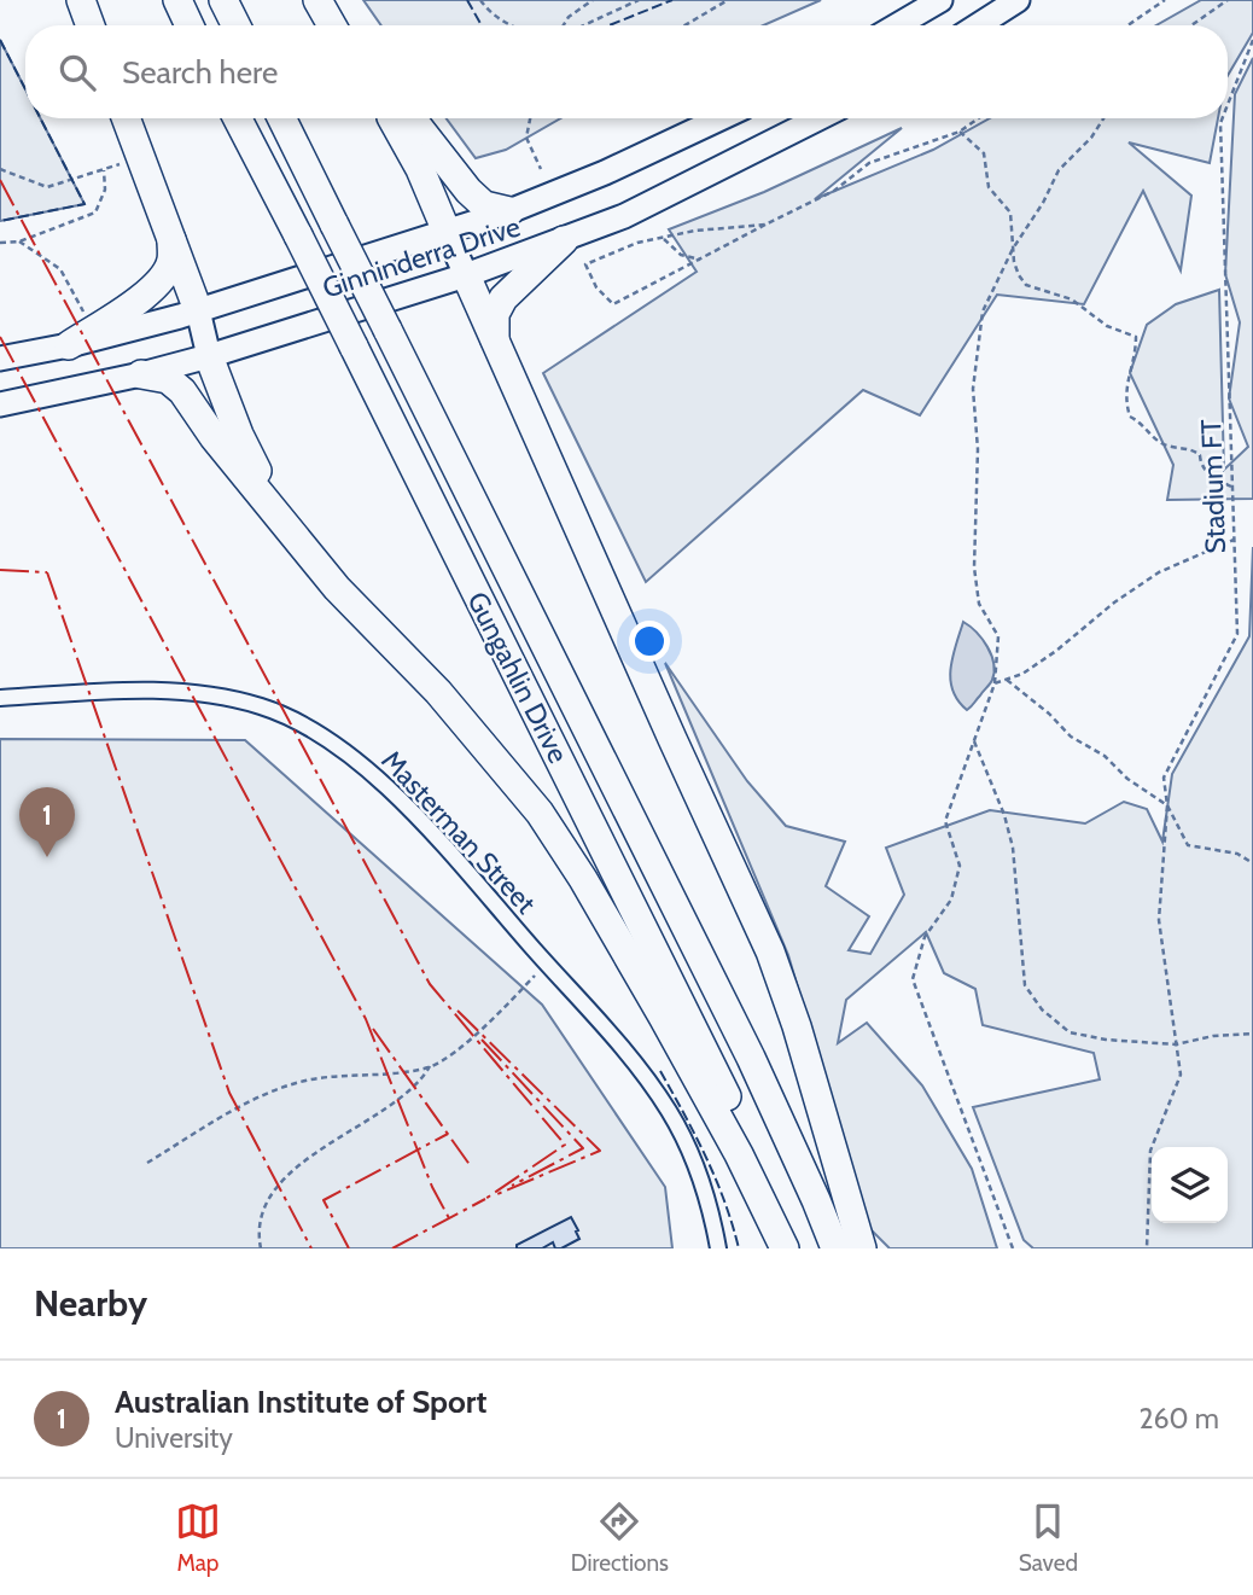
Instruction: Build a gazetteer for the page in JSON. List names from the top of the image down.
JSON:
{
  "streets": {
    "highway": ["Gungahlin Drive"],
    "main road": ["Ginninderra Drive"],
    "street": ["Masterman Street"],
    "path": ["Stadium FT"]
  },
  "page": {
    "search": "Search here",
    "pins": "1",
    "heading": "Nearby",
    "list": [
      {
        "mark": "1",
        "name": "Australian Institute of Sport",
        "note": "University",
        "value": "260 m"
      }
    ],
    "nav": ["Map", "Directions", "Saved"]
  }
}
